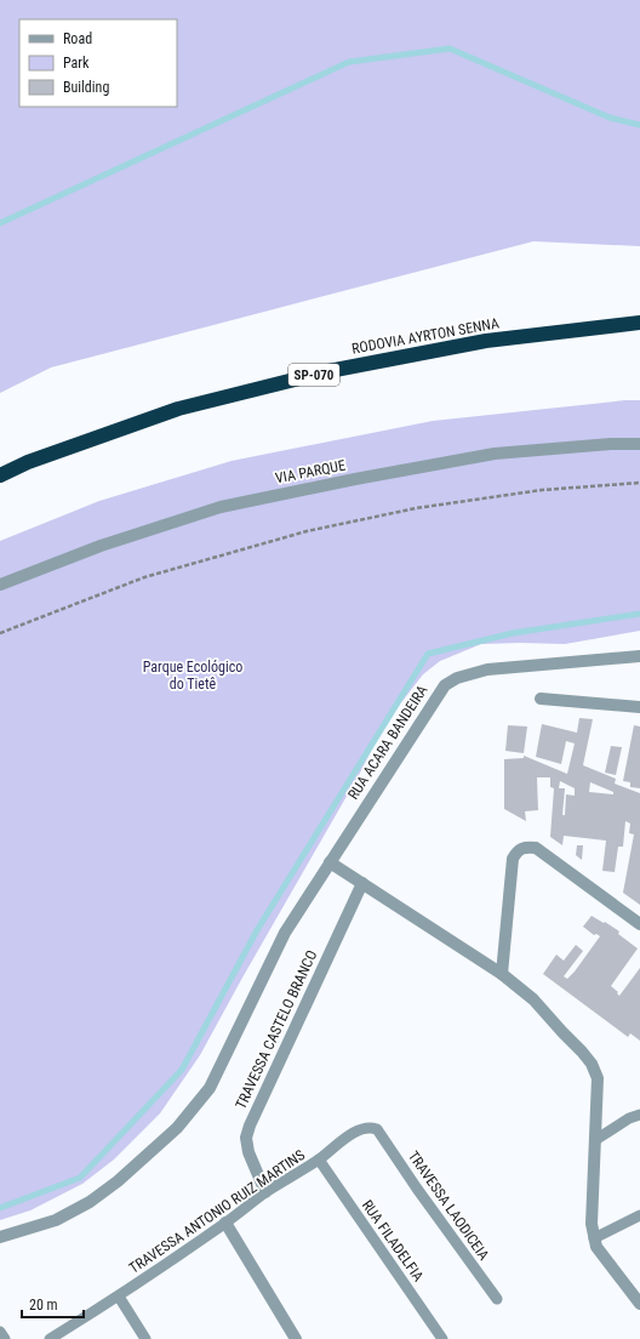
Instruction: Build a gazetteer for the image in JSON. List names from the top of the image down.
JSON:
{
  "streets": {
    "highway": ["RODOVIA AYRTON SENNA", "SP-070"],
    "street": ["VIA PARQUE", "RUA ACARA BANDEIRA", "TRAVESSA CASTELO BRANCO"],
    "lane": ["TRAVESSA LAODICEIA", "TRAVESSA ANTONIO RUIZ MARTINS", "RUA FILADELFIA"]
  },
  "crossings": [
    ["TRAVESSA CASTELO BRANCO", "TRAVESSA ANTONIO RUIZ MARTINS"],
    ["TRAVESSA LAODICEIA", "TRAVESSA ANTONIO RUIZ MARTINS"],
    ["TRAVESSA ANTONIO RUIZ MARTINS", "RUA FILADELFIA"]
  ],
  "parks": ["Parque Ecológico do Tietê"],
  "legend": ["Road", "Park", "Building"],
  "scale_bar": "20 m"
}
